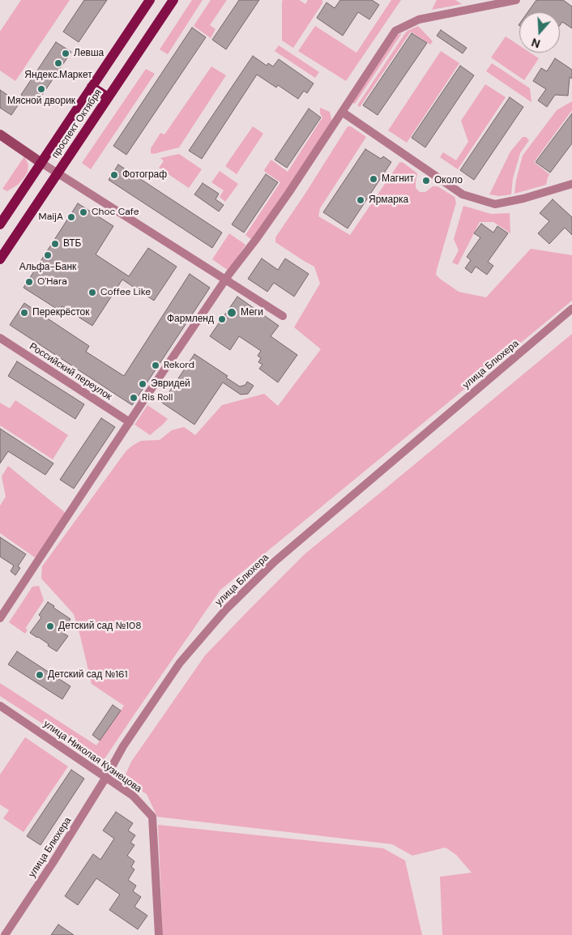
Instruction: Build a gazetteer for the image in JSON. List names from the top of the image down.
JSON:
{
  "streets": {
    "main road": ["проспект Октября"],
    "street": ["улица Блюхера", "Российский переулок", "улица Николая Кузнецова"]
  },
  "crossings": [
    ["улица Блюхера", "улица Николая Кузнецова"]
  ],
  "places": [
    "Левша",
    "Яндекс.Маркет",
    "Мясной дворик",
    "Фотограф",
    "Магнит",
    "Около",
    "Ярмарка",
    "Choc Cafe",
    "MaijA",
    "ВТБ",
    "Альфа-Банк",
    "O'Hara",
    "Coffee Like",
    "Перекрёсток",
    "Меги",
    "Фармленд",
    "Rekord",
    "Эвридей",
    "Ris Roll",
    "Детский сад №108",
    "Детский сад №161"
  ],
  "north": "bottom"
}
